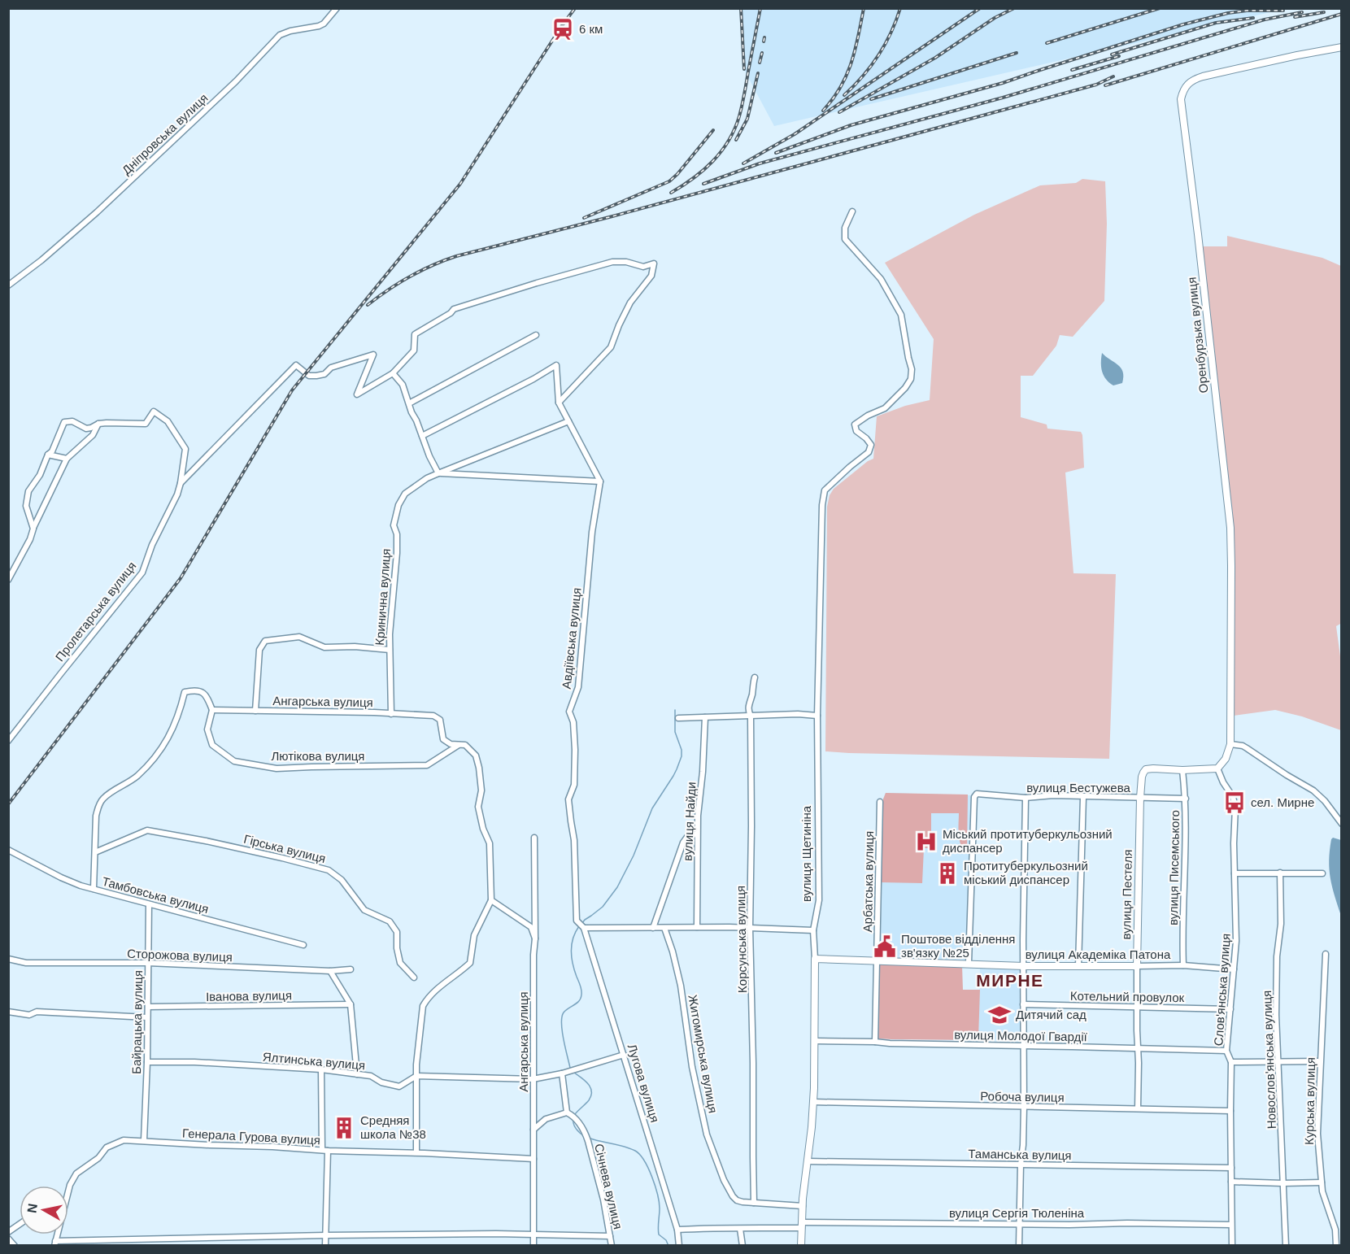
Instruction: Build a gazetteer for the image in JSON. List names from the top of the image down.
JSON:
{
  "streets": {
    "street": [
      "Дніпровська вулиця",
      "Оренбурзька вулиця",
      "Кринична вулиця",
      "Пролетарська вулиця",
      "Авдіївська вулиця",
      "Ангарська вулиця",
      "Лютікова вулиця",
      "вулиця Бестужева",
      "вулиця Найди",
      "Гірська вулиця",
      "вулиця Щетиніна",
      "вулиця Писемського",
      "Арбатська вулиця",
      "вулиця Пестеля",
      "Тамбовська вулиця",
      "Корсунська вулиця",
      "вулиця Академіка Патона",
      "Сторожова вулиця",
      "Слов'янська вулиця",
      "Іванова вулиця",
      "Котельний провулок",
      "Байрацька вулиця",
      "вулиця Молодої Гвардії",
      "Житомирська вулиця",
      "Новослов'янська вулиця",
      "Ялтинська вулиця",
      "Лугова вулиця",
      "Робоча вулиця",
      "Курська вулиця",
      "Генерала Гурова вулиця",
      "Таманська вулиця",
      "Січнева вулиця",
      "вулиця Сергія Тюленіна"
    ]
  },
  "crossings": [
    ["Кринична вулиця", "Ангарська вулиця"],
    ["Авдіївська вулиця", "Лугова вулиця"],
    ["Ангарська вулиця", "Лютікова вулиця"],
    ["Ангарська вулиця", "Ялтинська вулиця"],
    ["Ангарська вулиця", "Генерала Гурова вулиця"],
    ["вулиця Бестужева", "вулиця Писемського"],
    ["вулиця Бестужева", "вулиця Пестеля"],
    ["вулиця Бестужева", "вулиця Академіка Патона"],
    ["вулиця Щетиніна", "вулиця Академіка Патона"],
    ["вулиця Щетиніна", "вулиця Молодої Гвардії"],
    ["вулиця Щетиніна", "Житомирська вулиця"],
    ["вулиця Щетиніна", "Робоча вулиця"],
    ["вулиця Щетиніна", "Таманська вулиця"],
    ["вулиця Щетиніна", "вулиця Сергія Тюленіна"],
    ["вулиця Писемського", "вулиця Пестеля"],
    ["вулиця Писемського", "вулиця Академіка Патона"],
    ["Арбатська вулиця", "вулиця Академіка Патона"],
    ["Арбатська вулиця", "вулиця Молодої Гвардії"],
    ["вулиця Пестеля", "вулиця Академіка Патона"],
    ["вулиця Пестеля", "Котельний провулок"],
    ["вулиця Пестеля", "вулиця Молодої Гвардії"],
    ["вулиця Пестеля", "Робоча вулиця"],
    ["Тамбовська вулиця", "Байрацька вулиця"],
    ["Корсунська вулиця", "Житомирська вулиця"],
    ["вулиця Академіка Патона", "Слов'янська вулиця"],
    ["Сторожова вулиця", "Байрацька вулиця"],
    ["Слов'янська вулиця", "Котельний провулок"],
    ["Слов'янська вулиця", "вулиця Молодої Гвардії"],
    ["Слов'янська вулиця", "Робоча вулиця"],
    ["Слов'янська вулиця", "Таманська вулиця"],
    ["Слов'янська вулиця", "вулиця Сергія Тюленіна"],
    ["Іванова вулиця", "Байрацька вулиця"],
    ["Байрацька вулиця", "Ялтинська вулиця"],
    ["Байрацька вулиця", "Генерала Гурова вулиця"],
    ["Ялтинська вулиця", "Лугова вулиця"],
    ["Лугова вулиця", "вулиця Сергія Тюленіна"]
  ],
  "districts": ["МИРНЕ"],
  "places": {
    "station": ["6 км"],
    "bus stop": ["сел. Мирне"],
    "hospital": ["Міський протитуберкульозний диспансер"],
    "building": ["Протитуберкульозний міський диспансер", "Средняя школа №38"],
    "public building": ["Поштове відділення зв'язку №25"],
    "school or university": ["Дитячий сад"]
  },
  "north": "left"
}
